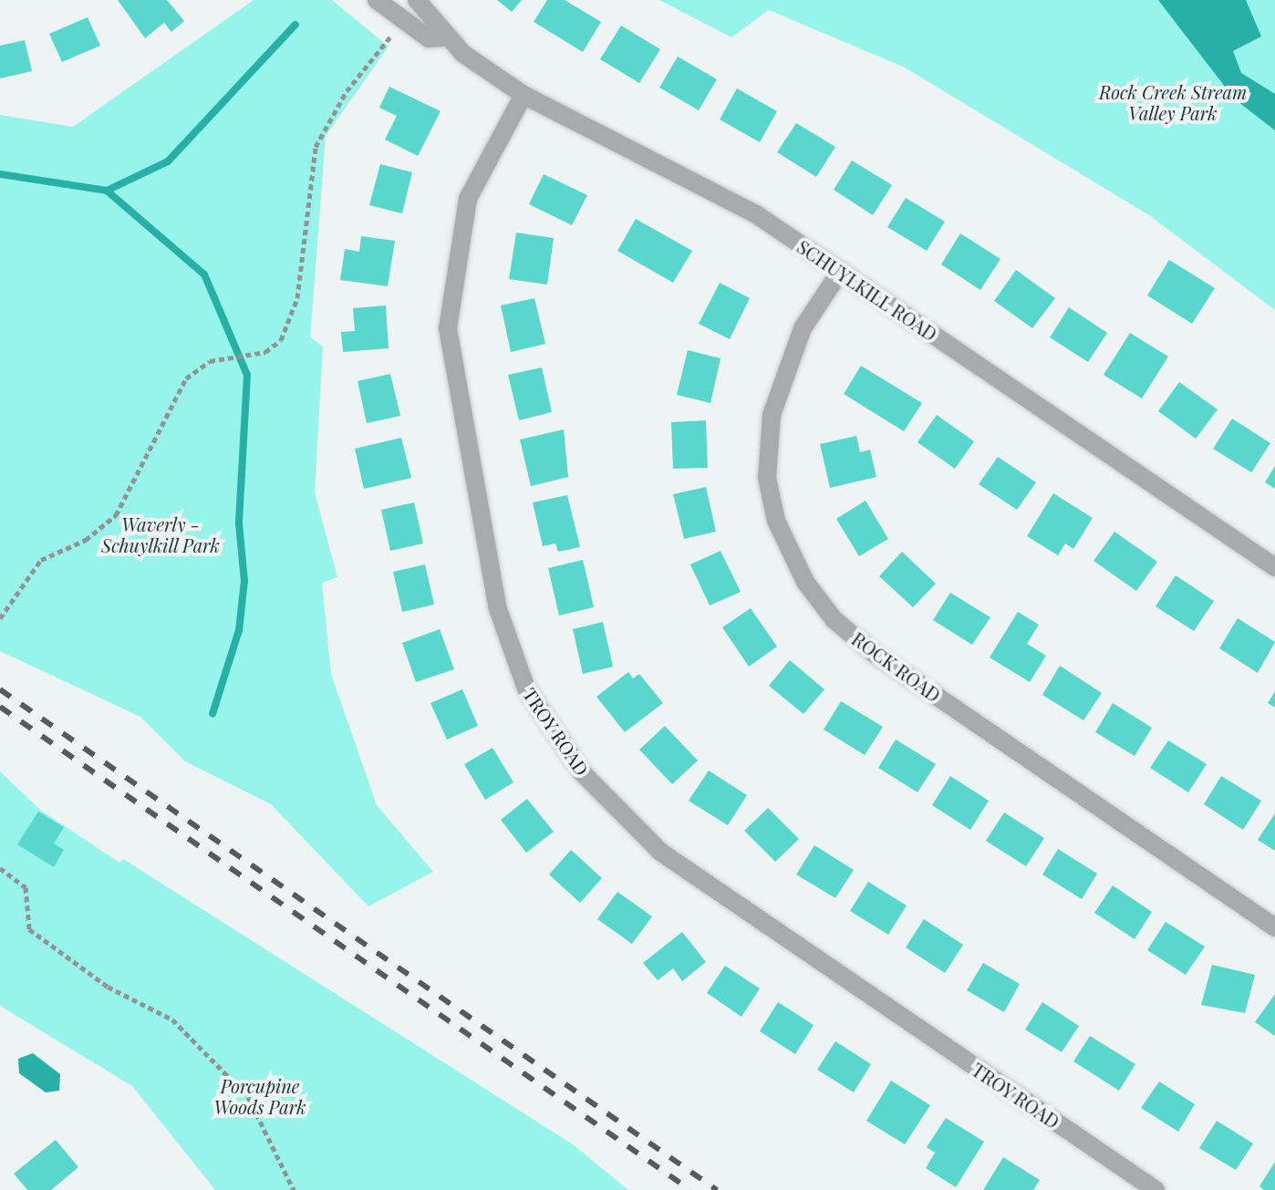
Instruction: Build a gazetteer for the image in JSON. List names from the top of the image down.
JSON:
{
  "streets": {
    "street": ["SCHUYLKILL ROAD", "ROCK ROAD", "TROY ROAD"]
  },
  "crossings": [
    ["SCHUYLKILL ROAD", "ROCK ROAD"],
    ["SCHUYLKILL ROAD", "TROY ROAD"]
  ],
  "parks": ["Rock Creek Stream Valley Park", "Waverly - Schuylkill Park", "Porcupine Woods Park"]
}
